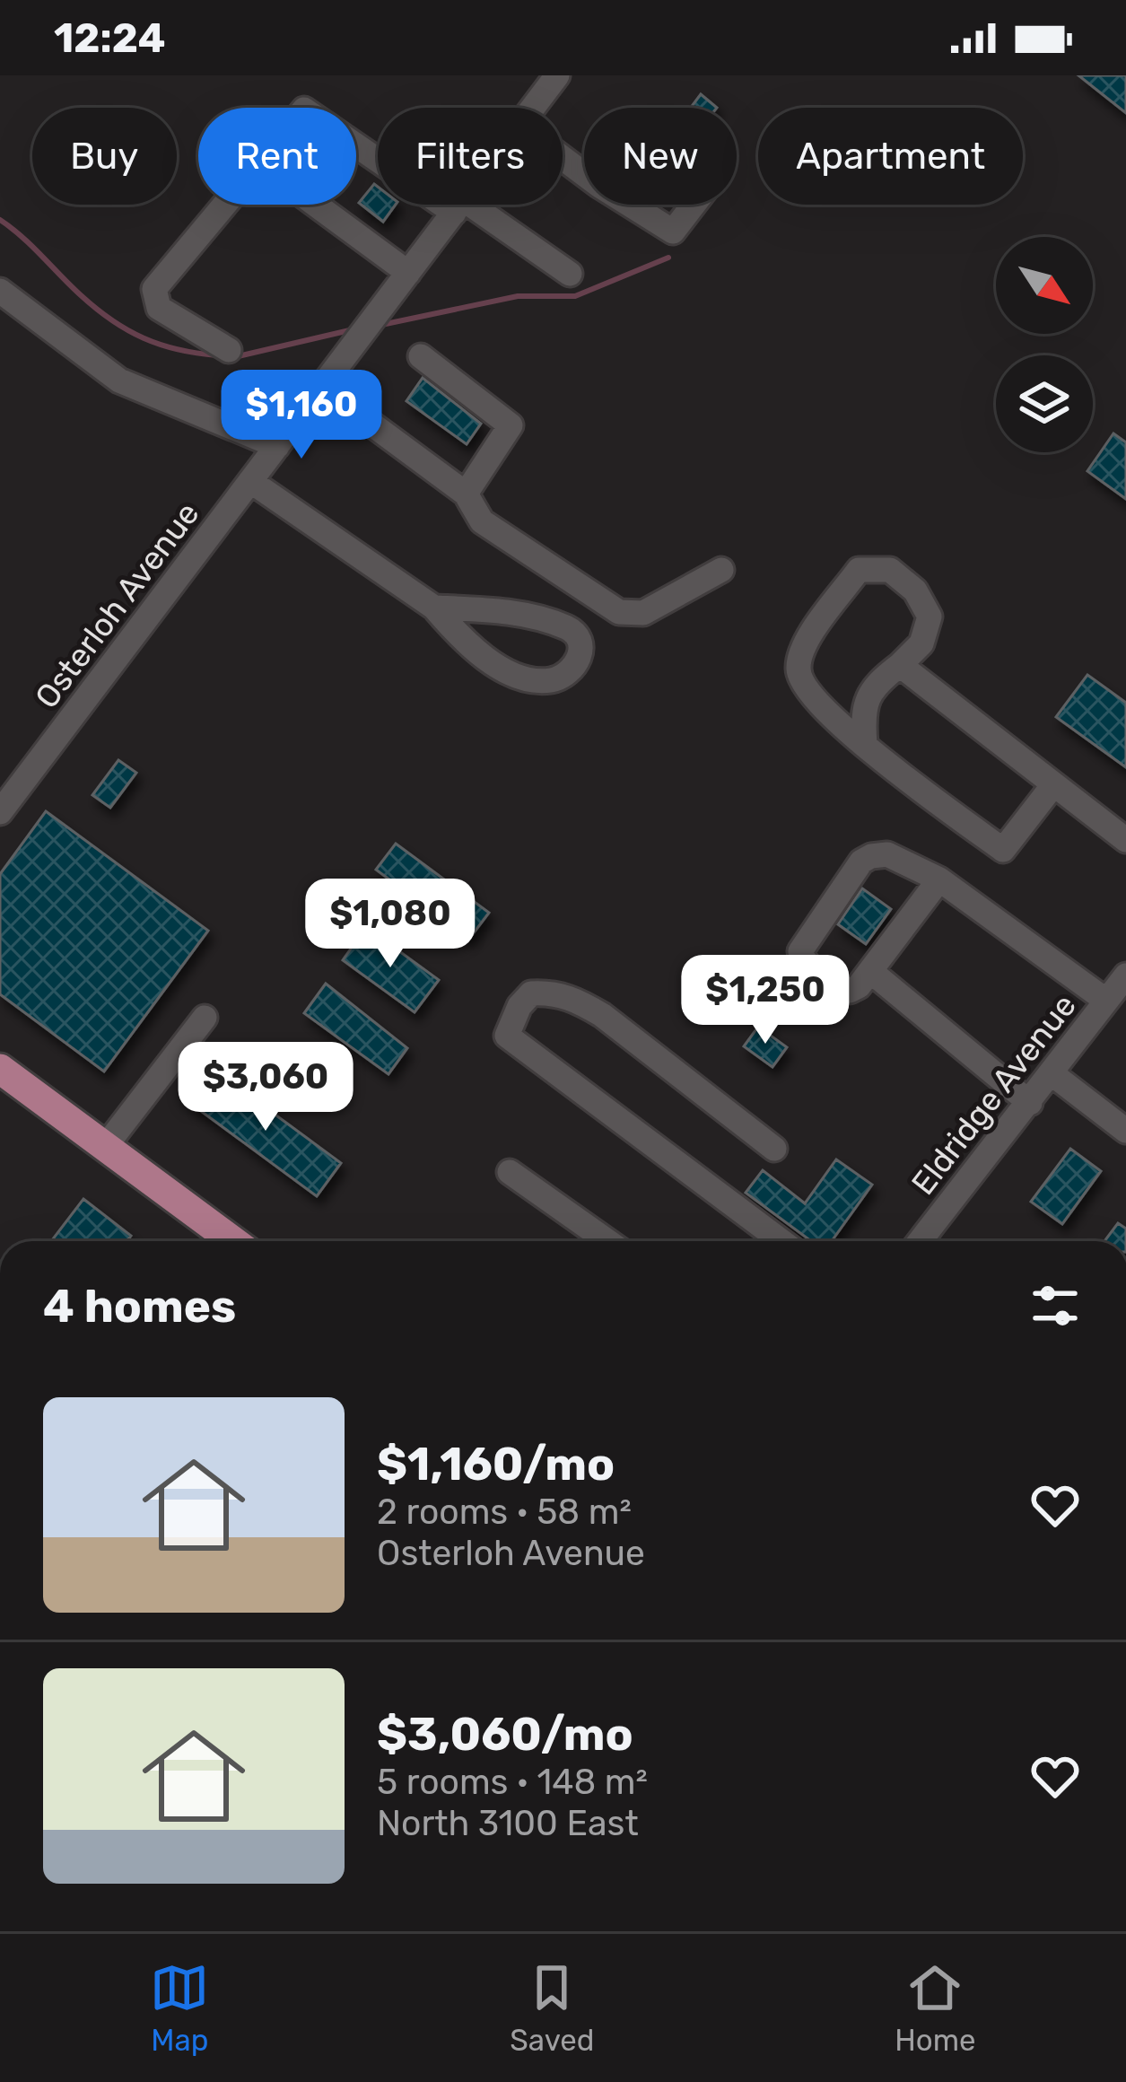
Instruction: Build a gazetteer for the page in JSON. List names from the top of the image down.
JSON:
{
  "streets": {
    "street": ["Osterloh Avenue", "Eldridge Avenue"]
  },
  "north": "bottom right",
  "page": {
    "status": "12:24",
    "chip": [
      "Buy",
      "Rent",
      "Filters",
      "New",
      "Apartment"
    ],
    "price": [
      "$1,160",
      "$1,080",
      "$1,250",
      "$3,060"
    ],
    "heading": "4 homes",
    "list": [
      {
        "name": "$1,160/mo",
        "note": "2 rooms · 58 m² · Osterloh Avenue"
      },
      {
        "name": "$3,060/mo",
        "note": "5 rooms · 148 m² · North 3100 East"
      }
    ],
    "tabs": ["Map", "Saved", "Home"]
  }
}
